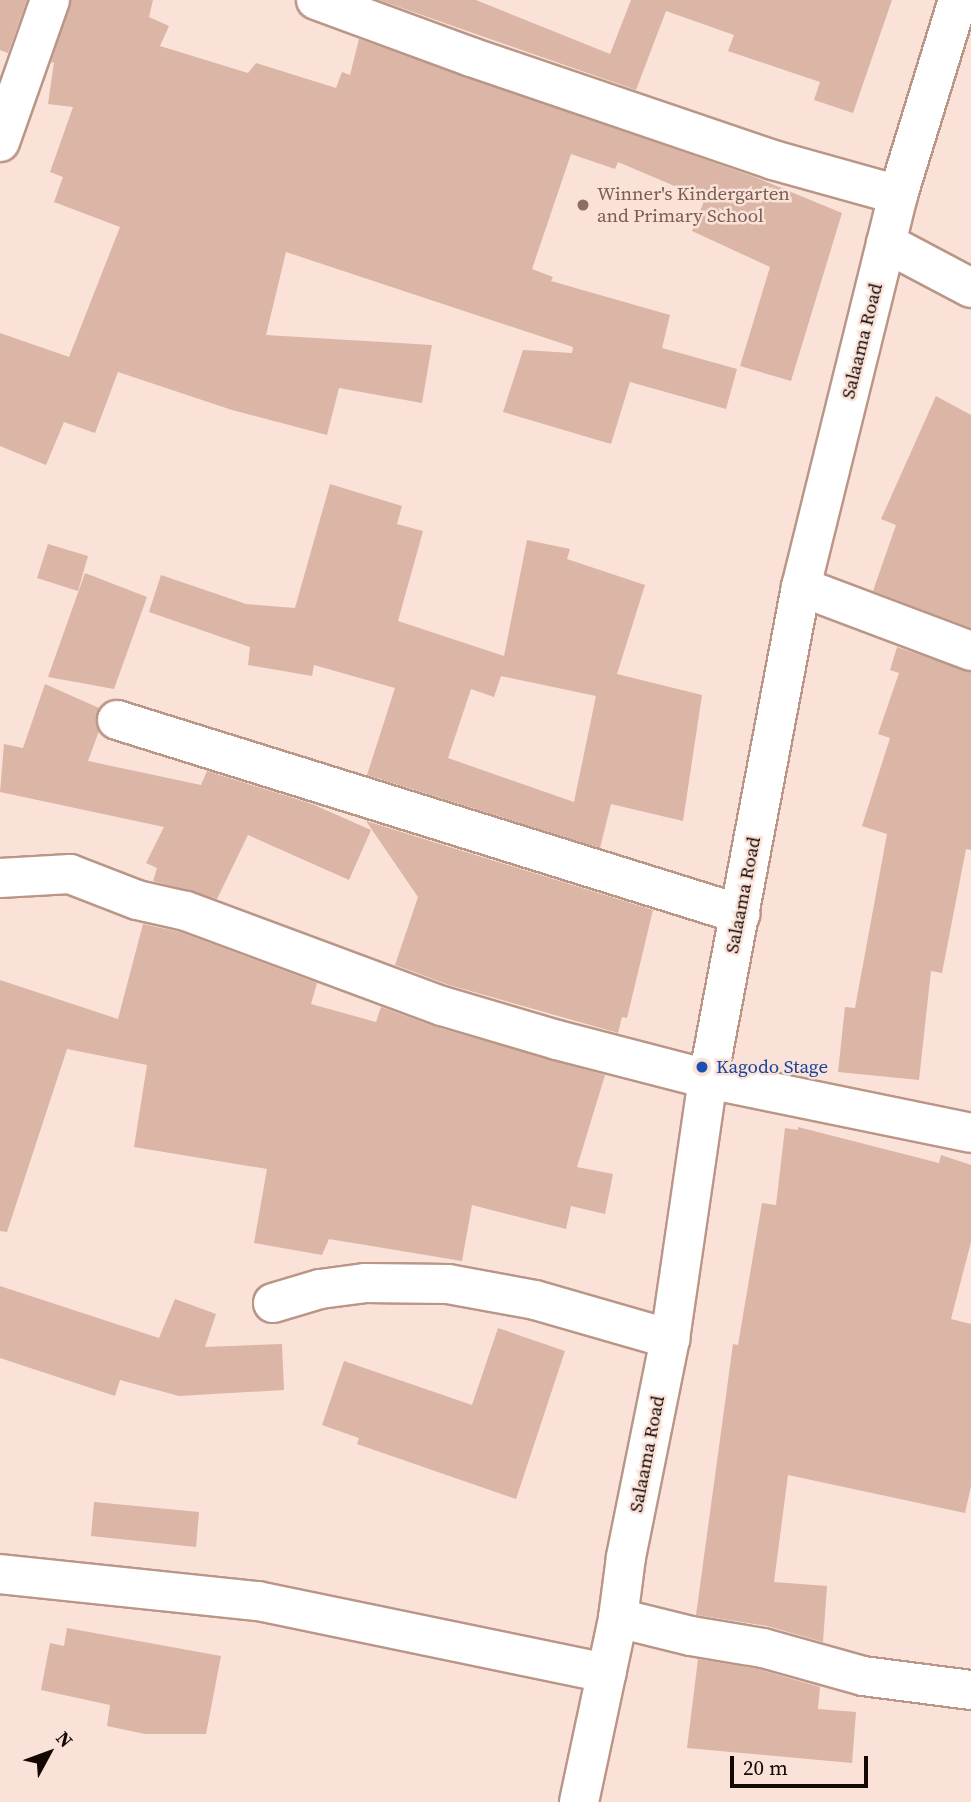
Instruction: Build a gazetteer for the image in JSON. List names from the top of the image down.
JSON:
{
  "streets": {
    "street": ["Salaama Road"]
  },
  "places": ["Winner's Kindergarten and Primary School", "Kagodo Stage"],
  "scale_bar": "20 m",
  "north": "top right"
}
